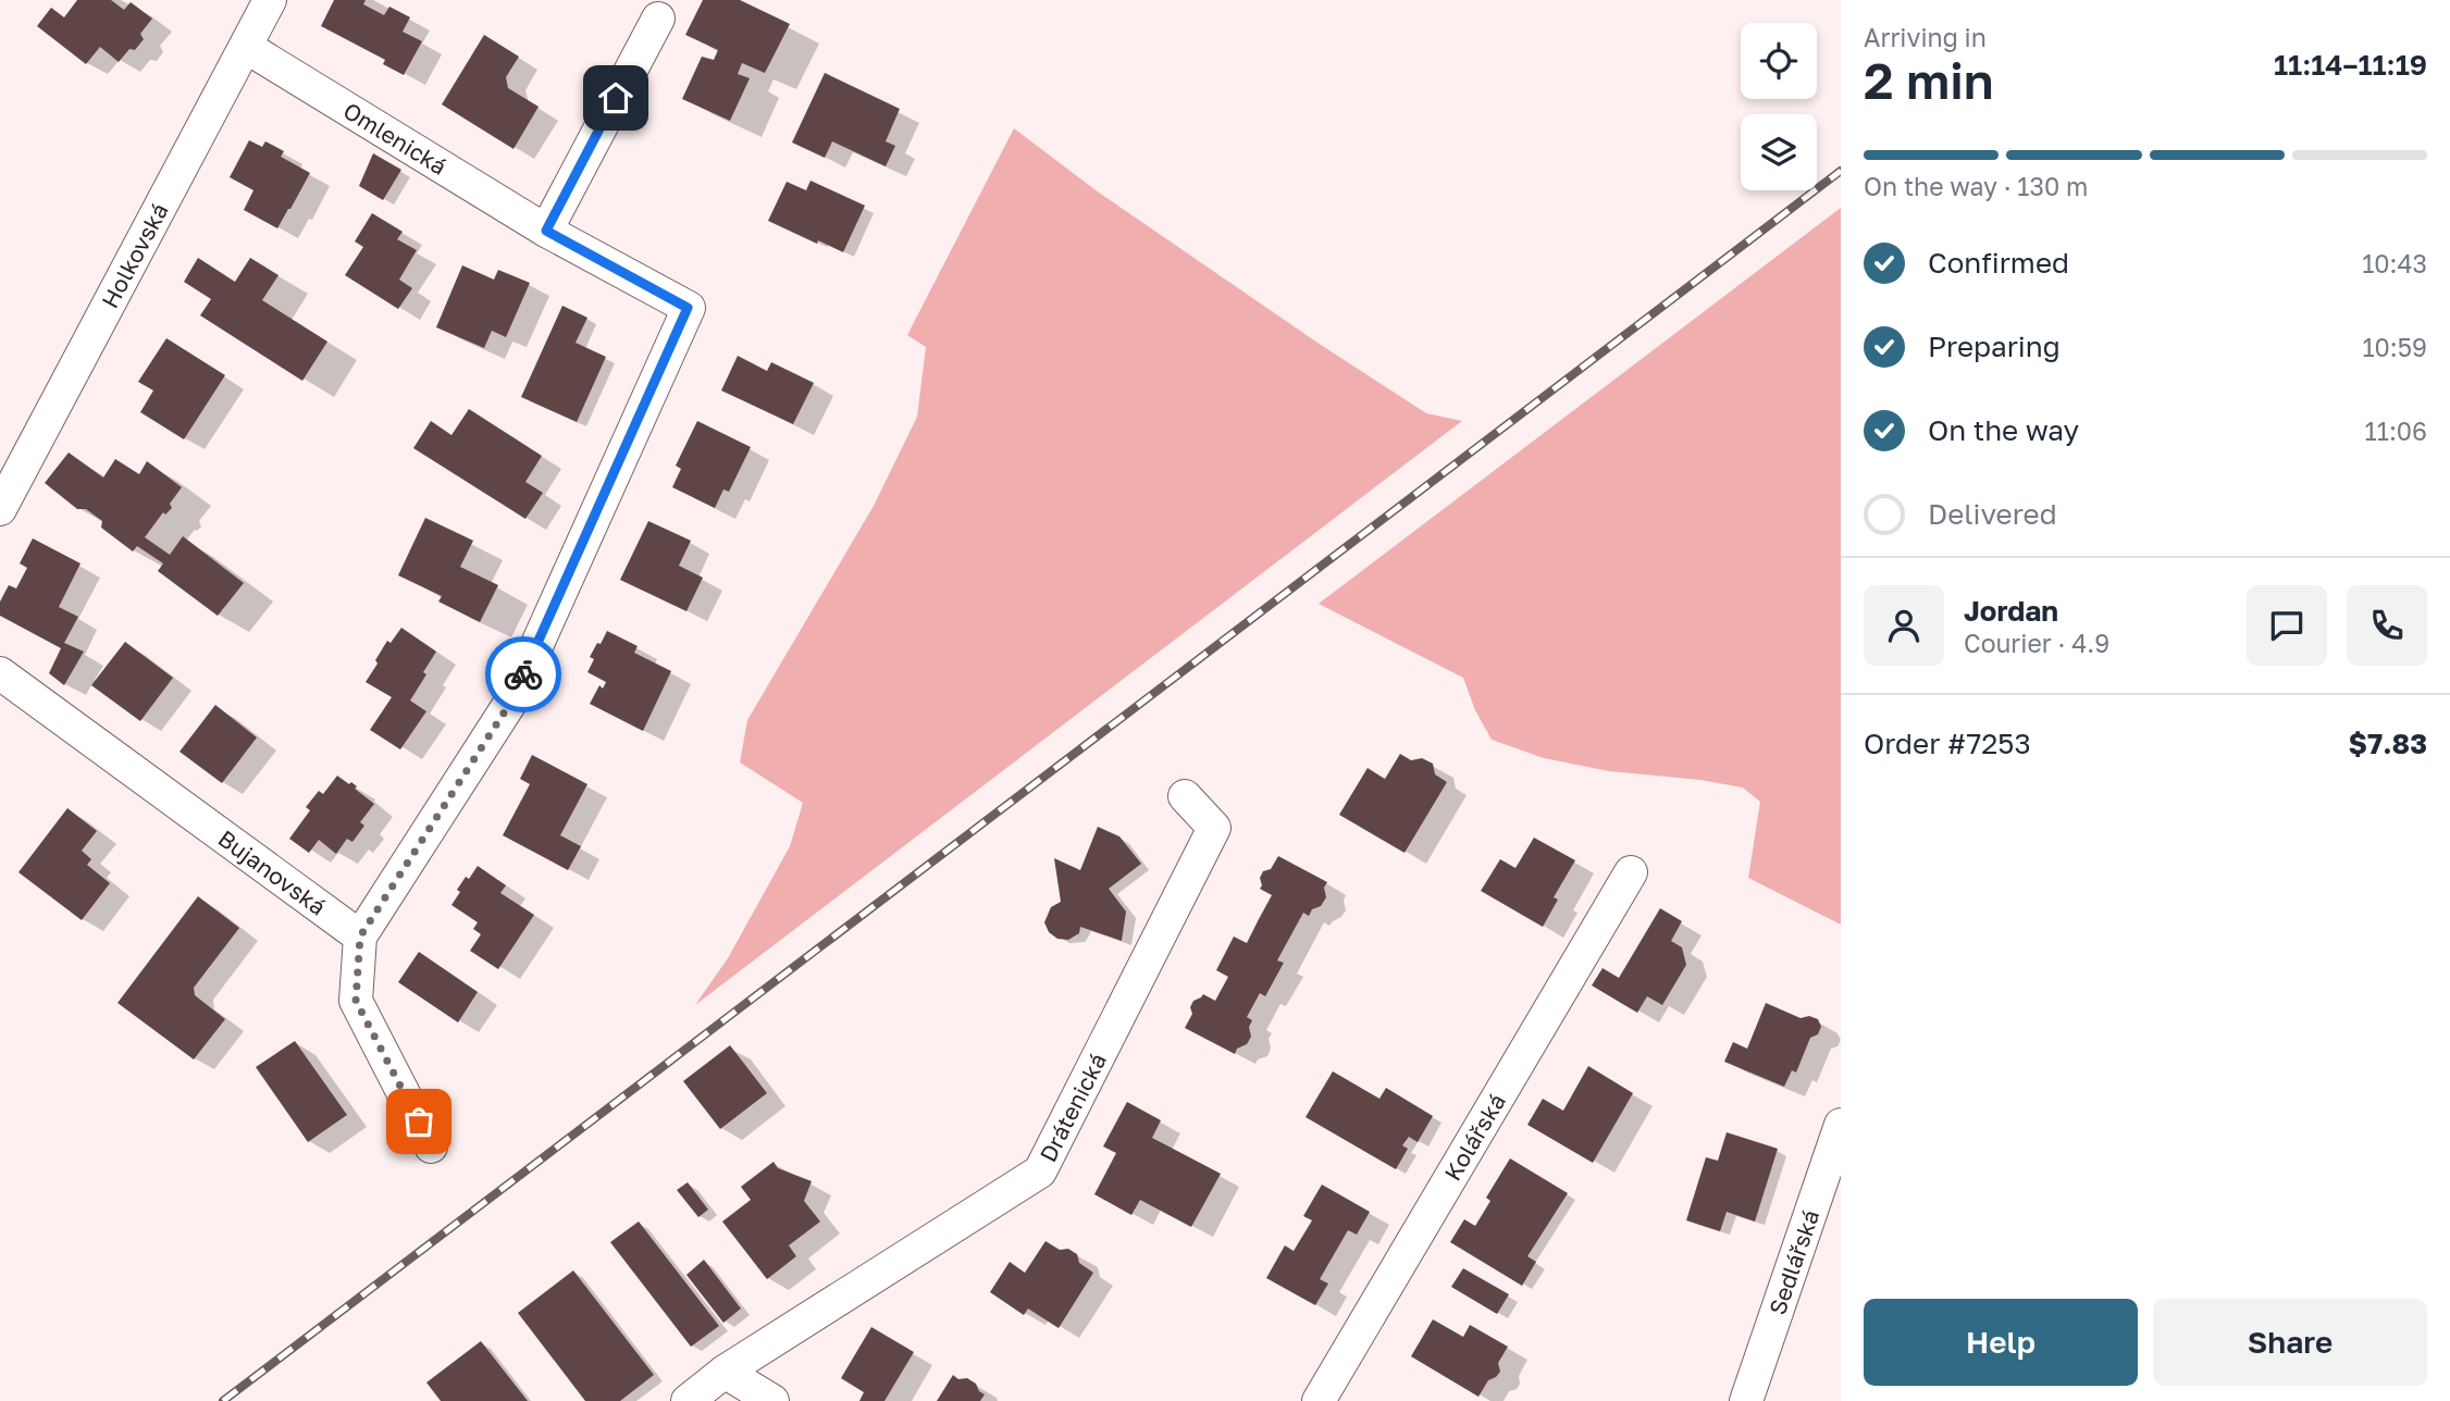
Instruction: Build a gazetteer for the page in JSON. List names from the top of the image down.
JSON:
{
  "streets": {
    "street": [
      "Omlenická",
      "Holkovská",
      "Bujanovská",
      "Drátenická",
      "Kolářská",
      "Sedlářská"
    ]
  },
  "crossings": [
    ["Omlenická", "Holkovská"],
    ["Omlenická", "Bujanovská"]
  ],
  "page": {
    "heading": ["2 min", "Arriving in", "11:14–11:19"],
    "panel": [
      "Jordan",
      "Courier · 4.9",
      "Order #7253",
      "$7.83"
    ],
    "bar": "On the way · 130 m",
    "list": [
      ["Confirmed", "10:43"],
      ["Preparing", "10:59"],
      ["On the way", "11:06"],
      "Delivered"
    ],
    "buttons": ["Help", "Share"]
  }
}
